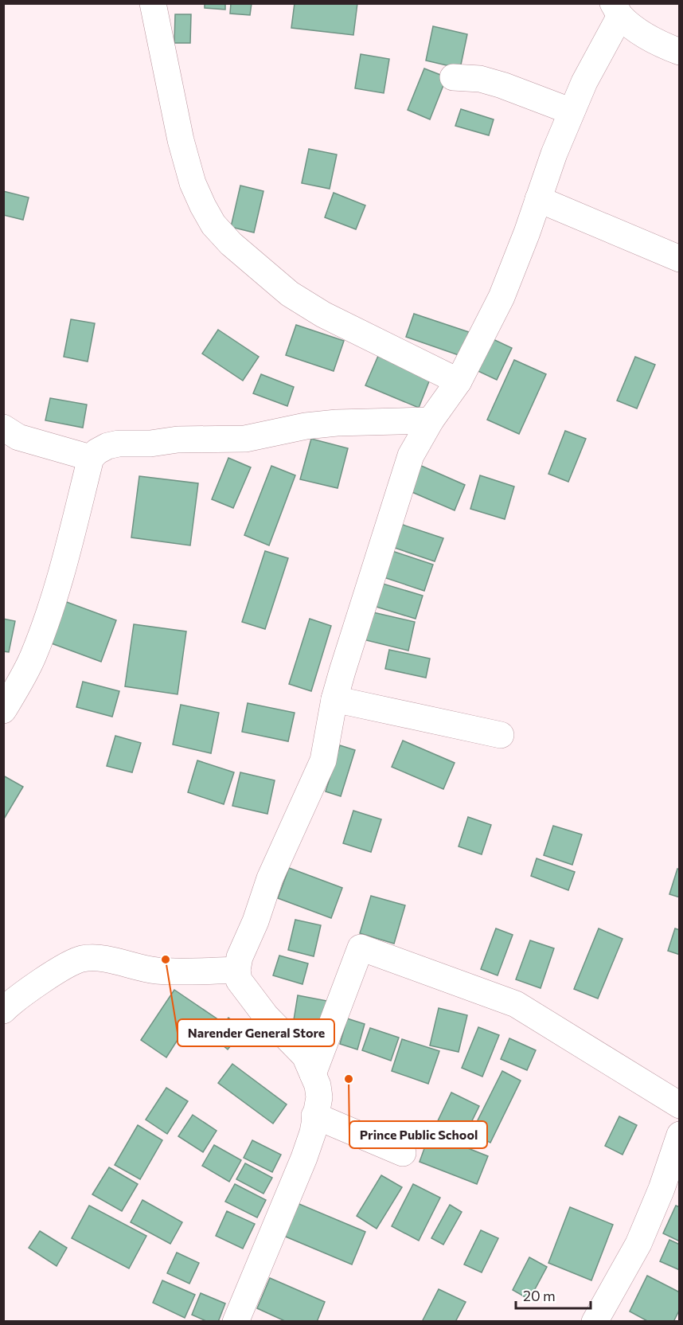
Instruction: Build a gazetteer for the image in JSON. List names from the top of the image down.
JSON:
{
  "places": ["Narender General Store", "Prince Public School"],
  "scale_bar": "20 m"
}
